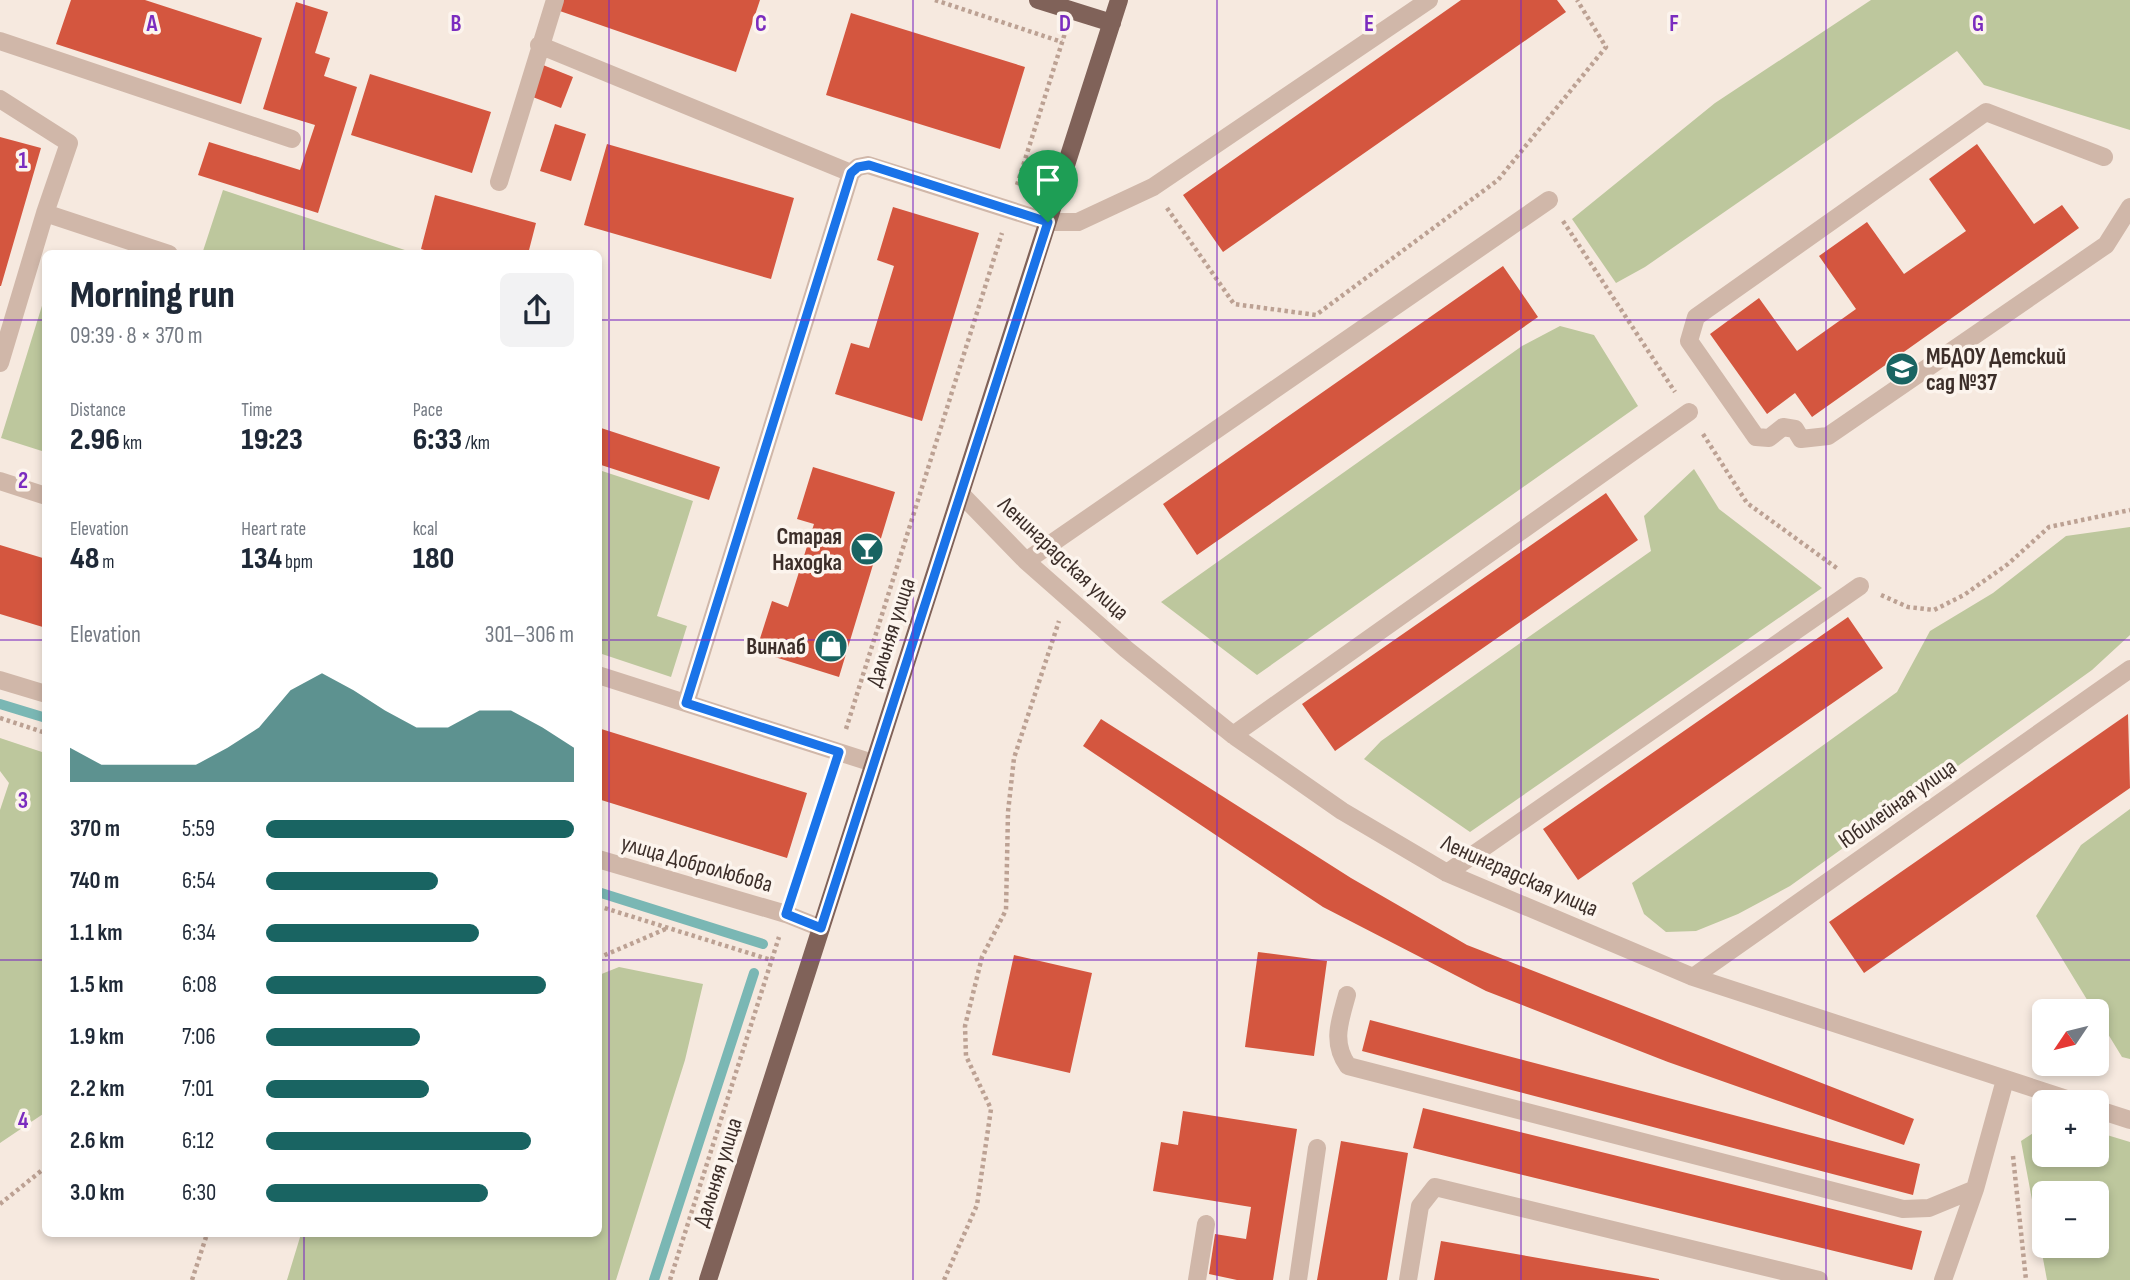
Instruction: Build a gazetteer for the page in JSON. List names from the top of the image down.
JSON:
{
  "streets": {
    "main road": ["Дальняя улица"],
    "street": ["Ленинградская улица", "Юбилейная улица", "улица Добролюбова"]
  },
  "crossings": [
    ["Ленинградская улица", "Дальняя улица"],
    ["Ленинградская улица", "Юбилейная улица"],
    ["Дальняя улица", "улица Добролюбова"]
  ],
  "places": {
    "school or university": ["МБДОУ Детский сад №37"],
    "bar": ["Старая Находка"],
    "shop": ["Винлаб"]
  },
  "north": "bottom left",
  "page": {
    "heading": ["Morning run", "09:39 · 8 × 370 m"],
    "stats": [
      ["Distance", "2.96 km"],
      ["Time", "19:23"],
      ["Pace", "6:33 /km"],
      ["Elevation", "48 m"],
      ["Heart rate", "134 bpm"],
      ["kcal", "180"]
    ],
    "chart": ["Elevation", "301–306 m"],
    "list": [
      {
        "name": "370 m",
        "note": "5:59"
      },
      {
        "name": "740 m",
        "note": "6:54"
      },
      {
        "name": "1.1 km",
        "note": "6:34"
      },
      {
        "name": "1.5 km",
        "note": "6:08"
      },
      {
        "name": "1.9 km",
        "note": "7:06"
      },
      {
        "name": "2.2 km",
        "note": "7:01"
      },
      {
        "name": "2.6 km",
        "note": "6:12"
      },
      {
        "name": "3.0 km",
        "note": "6:30"
      }
    ],
    "map_buttons": ["+", "−"]
  },
  "grid": {
    "columns": [
      "A",
      "B",
      "C",
      "D",
      "E",
      "F",
      "G"
    ],
    "rows": [
      "1",
      "2",
      "3",
      "4"
    ]
  }
}
